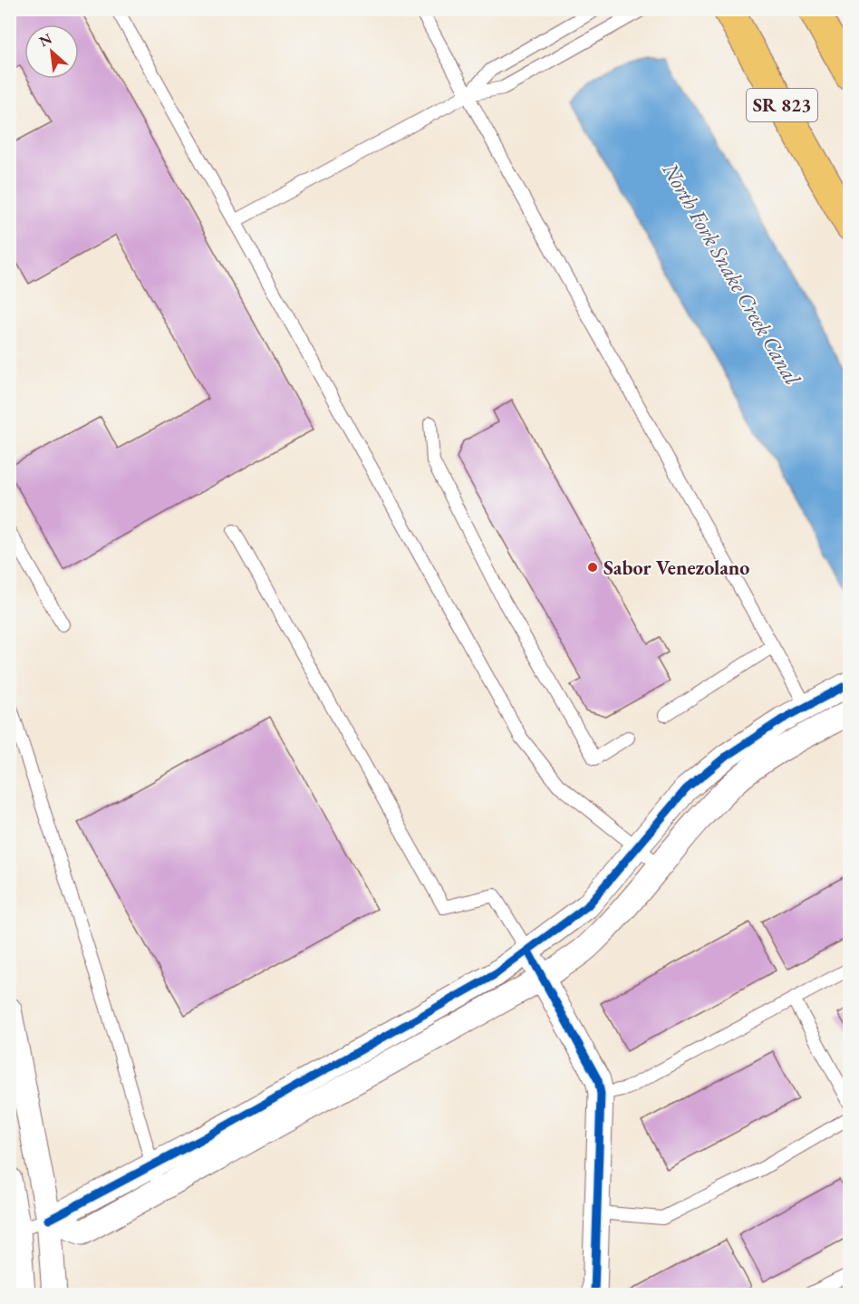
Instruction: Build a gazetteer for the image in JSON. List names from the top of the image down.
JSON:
{
  "streets": {
    "highway": ["SR 823"]
  },
  "water": ["North Fork Snake Creek Canal"],
  "places": ["Sabor Venezolano"],
  "north": "top left"
}
